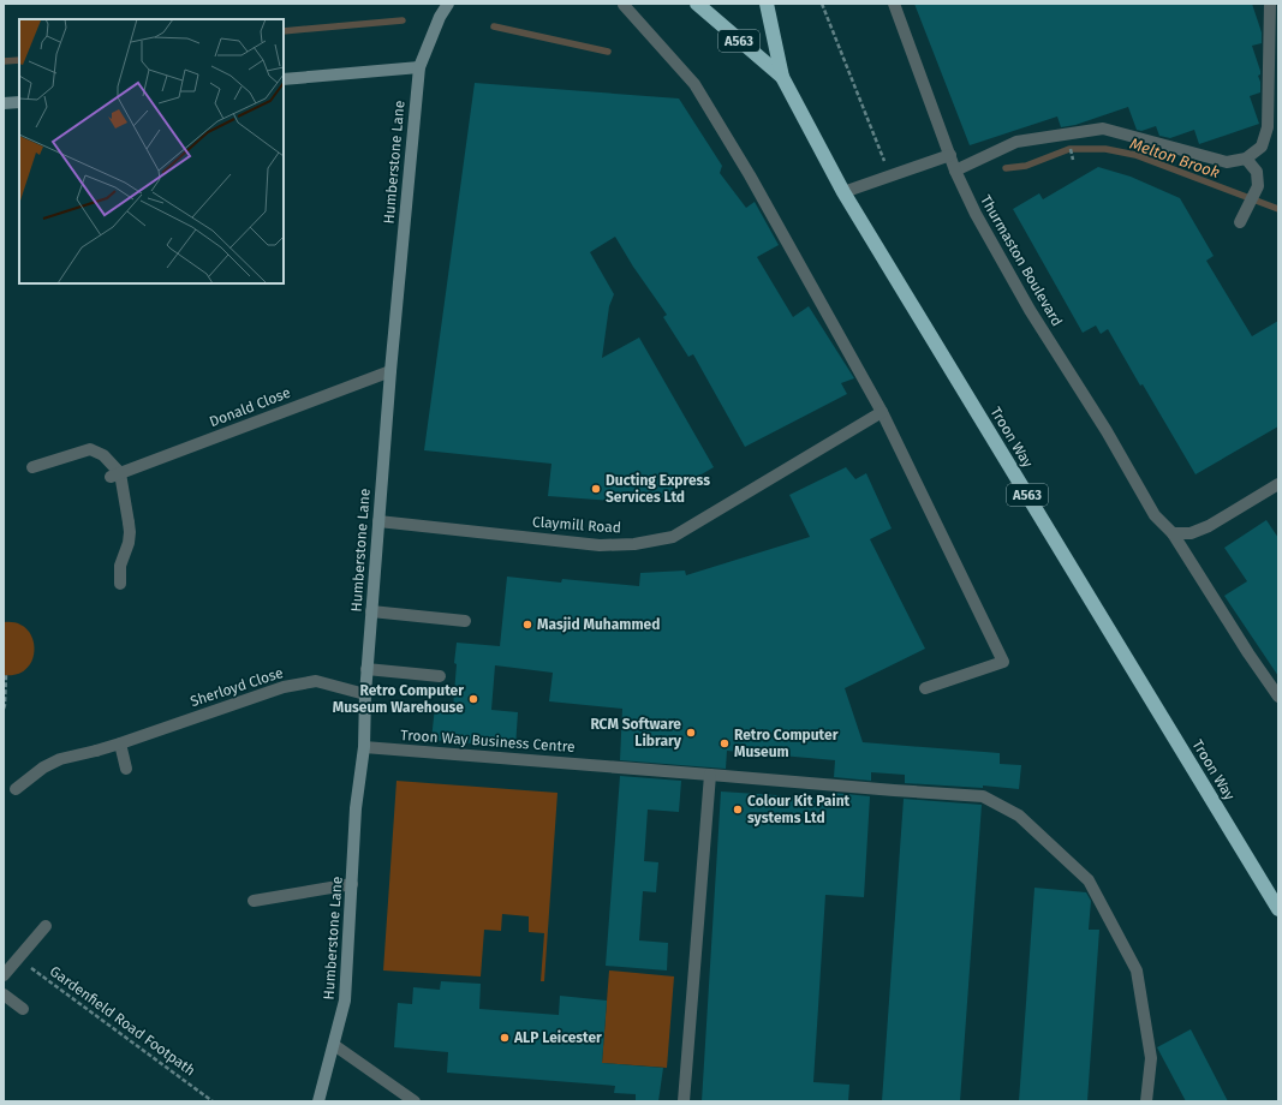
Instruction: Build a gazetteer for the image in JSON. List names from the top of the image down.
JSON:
{
  "streets": {
    "highway": ["A563", "Troon Way"],
    "street": [
      "Humberstone Lane",
      "Thurmaston Boulevard",
      "Donald Close",
      "Claymill Road",
      "Sherloyd Close",
      "Troon Way Business Centre"
    ],
    "path": ["Gardenfield Road Footpath"]
  },
  "crossings": [
    ["Humberstone Lane", "Donald Close"],
    ["Humberstone Lane", "Claymill Road"],
    ["Humberstone Lane", "Sherloyd Close"],
    ["Humberstone Lane", "Troon Way Business Centre"]
  ],
  "water": ["Melton Brook"],
  "places": [
    "Ducting Express Services Ltd",
    "Masjid Muhammed",
    "Retro Computer Museum Warehouse",
    "RCM Software Library",
    "Retro Computer Museum",
    "Colour Kit Paint systems Ltd",
    "ALP Leicester"
  ]
}
